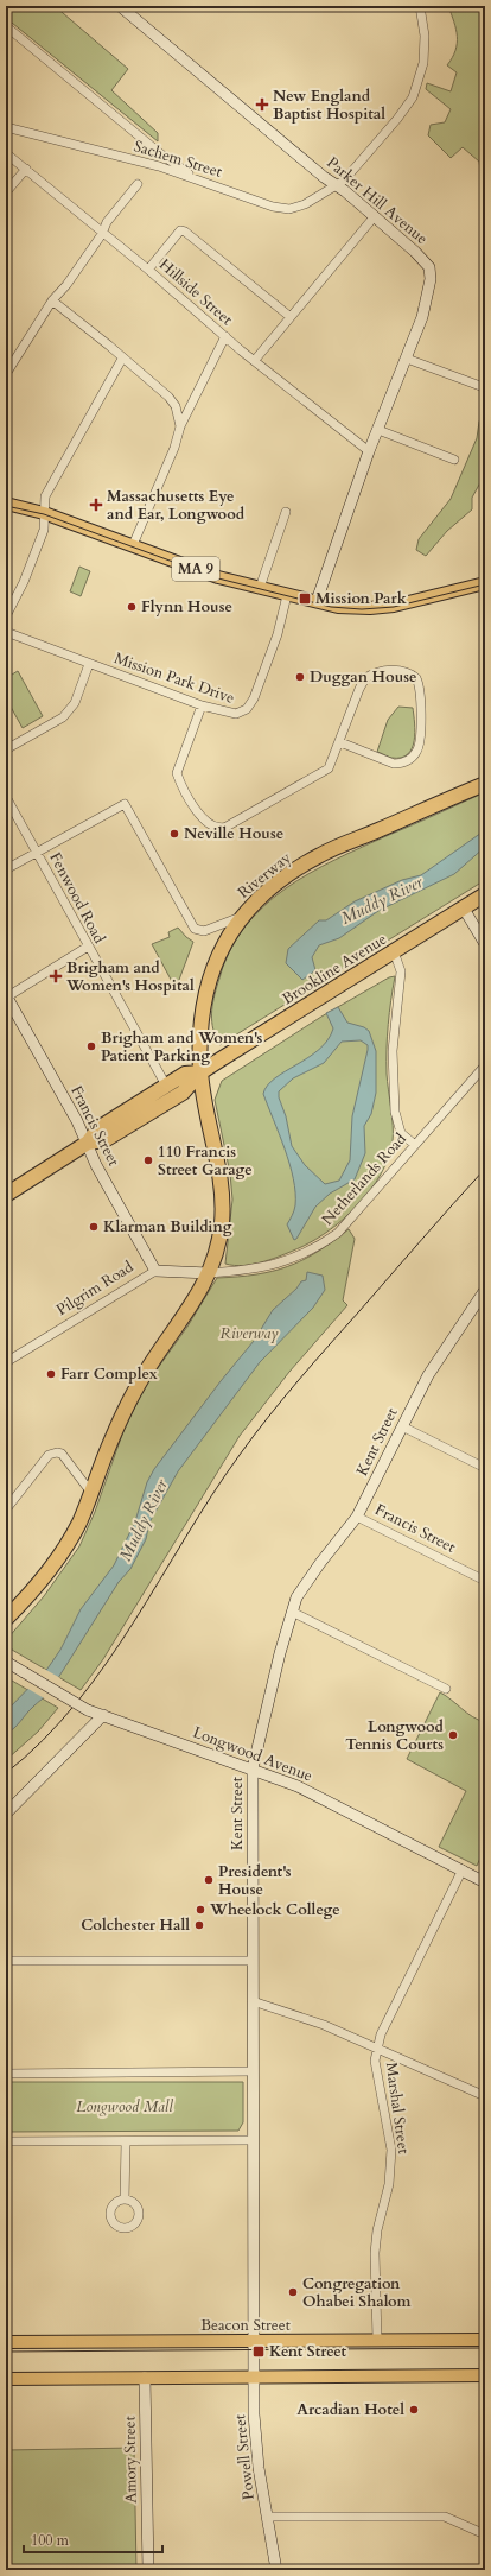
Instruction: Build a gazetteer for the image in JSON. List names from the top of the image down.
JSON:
{
  "streets": {
    "highway": ["Riverway", "Brookline Avenue"],
    "main road": ["MA 9", "Beacon Street"],
    "street": [
      "Sachem Street",
      "Parker Hill Avenue",
      "Hillside Street",
      "Mission Park Drive",
      "Fenwood Road",
      "Francis Street",
      "Netherlands Road",
      "Pilgrim Road",
      "Kent Street",
      "Longwood Avenue",
      "Marshal Street",
      "Powell Street",
      "Amory Street"
    ]
  },
  "crossings": [
    ["Sachem Street", "Parker Hill Avenue"],
    ["Parker Hill Avenue", "Hillside Street"],
    ["Parker Hill Avenue", "MA 9"],
    ["MA 9", "Mission Park Drive"],
    ["Riverway", "Brookline Avenue"],
    ["Riverway", "Netherlands Road"],
    ["Riverway", "Pilgrim Road"],
    ["Fenwood Road", "Brookline Avenue"],
    ["Brookline Avenue", "Francis Street"],
    ["Francis Street", "Pilgrim Road"],
    ["Francis Street", "Kent Street"],
    ["Netherlands Road", "Pilgrim Road"],
    ["Kent Street", "Longwood Avenue"],
    ["Kent Street", "Beacon Street"],
    ["Kent Street", "Powell Street"],
    ["Longwood Avenue", "Marshal Street"],
    ["Marshal Street", "Beacon Street"],
    ["Beacon Street", "Powell Street"]
  ],
  "water": ["Muddy River"],
  "parks": ["Riverway", "Longwood Mall"],
  "places": {
    "health": ["New England Baptist Hospital", "Massachusetts Eye and Ear, Longwood", "Brigham and Women's Hospital"],
    "transit": ["Mission Park", "Kent Street"],
    "other": [
      "Flynn House",
      "Duggan House",
      "Neville House",
      "Brigham and Women's Patient Parking",
      "110 Francis Street Garage",
      "Klarman Building",
      "Farr Complex",
      "Longwood Tennis Courts",
      "President's House",
      "Wheelock College",
      "Colchester Hall",
      "Congregation Ohabei Shalom",
      "Arcadian Hotel"
    ]
  },
  "scale_bar": "100 m"
}
